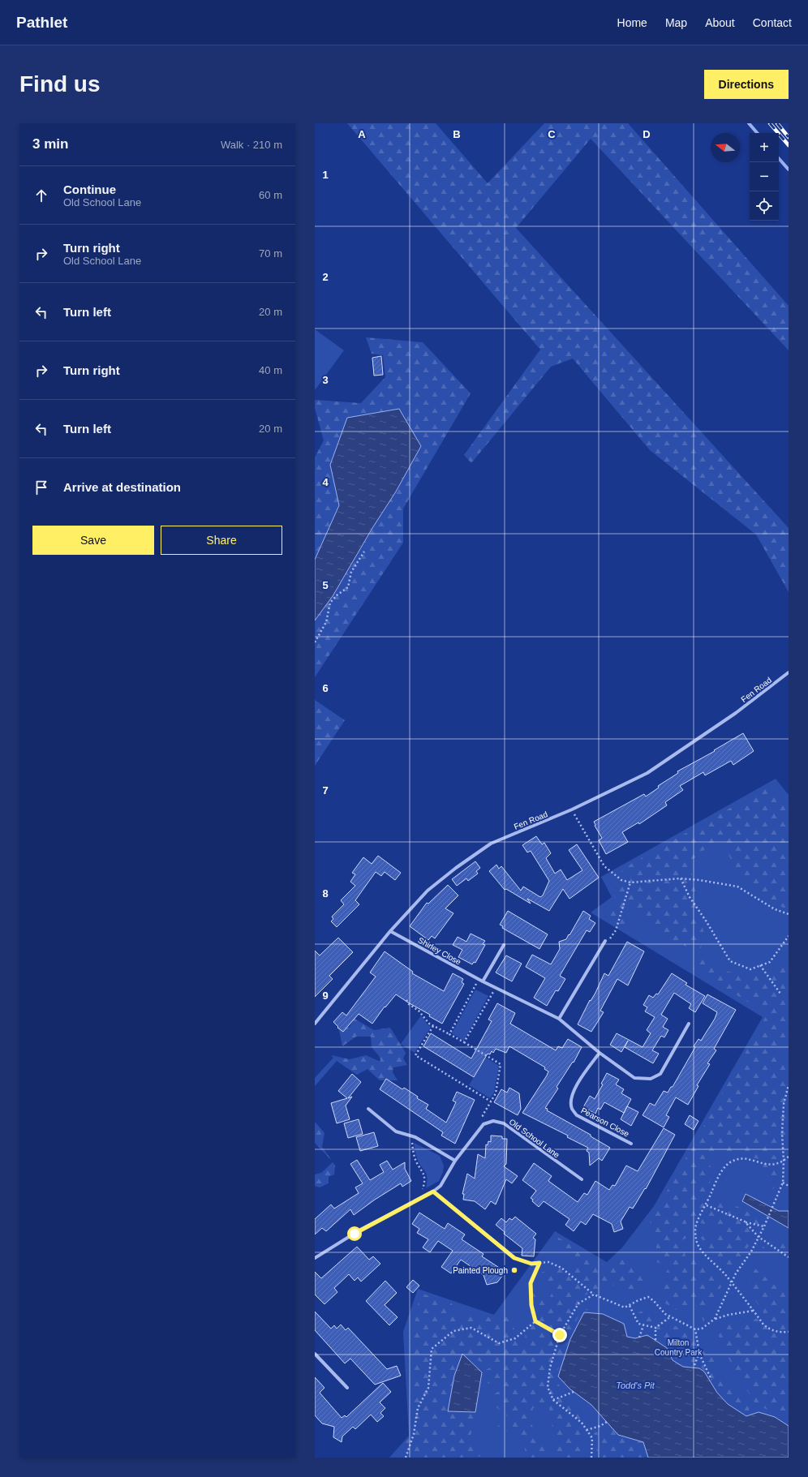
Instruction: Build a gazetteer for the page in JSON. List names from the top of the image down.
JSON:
{
  "streets": {
    "street": [
      "Fen Road",
      "Shirley Close",
      "Pearson Close",
      "Old School Lane"
    ]
  },
  "crossings": [
    ["Fen Road", "Shirley Close"],
    ["Shirley Close", "Pearson Close"]
  ],
  "water": ["Todd's Pit"],
  "parks": ["Milton Country Park"],
  "places": ["Painted Plough"],
  "north": "left",
  "page": {
    "header": "Pathlet",
    "nav": [
      "Home",
      "Map",
      "About",
      "Contact"
    ],
    "buttons": [
      "Directions",
      ["Save", "Share"]
    ],
    "title": "Find us",
    "heading": ["3 min", "Walk · 210 m"],
    "map_buttons": ["+", "−"],
    "list": [
      ["Continue", "Old School Lane", "60 m"],
      ["Turn right", "Old School Lane", "70 m"],
      ["Turn left", "20 m"],
      ["Turn right", "40 m"],
      ["Turn left", "20 m"],
      "Arrive at destination"
    ]
  },
  "grid": {
    "columns": [
      "A",
      "B",
      "C",
      "D"
    ],
    "rows": [
      "1",
      "2",
      "3",
      "4",
      "5",
      "6",
      "7",
      "8",
      "9"
    ]
  }
}
